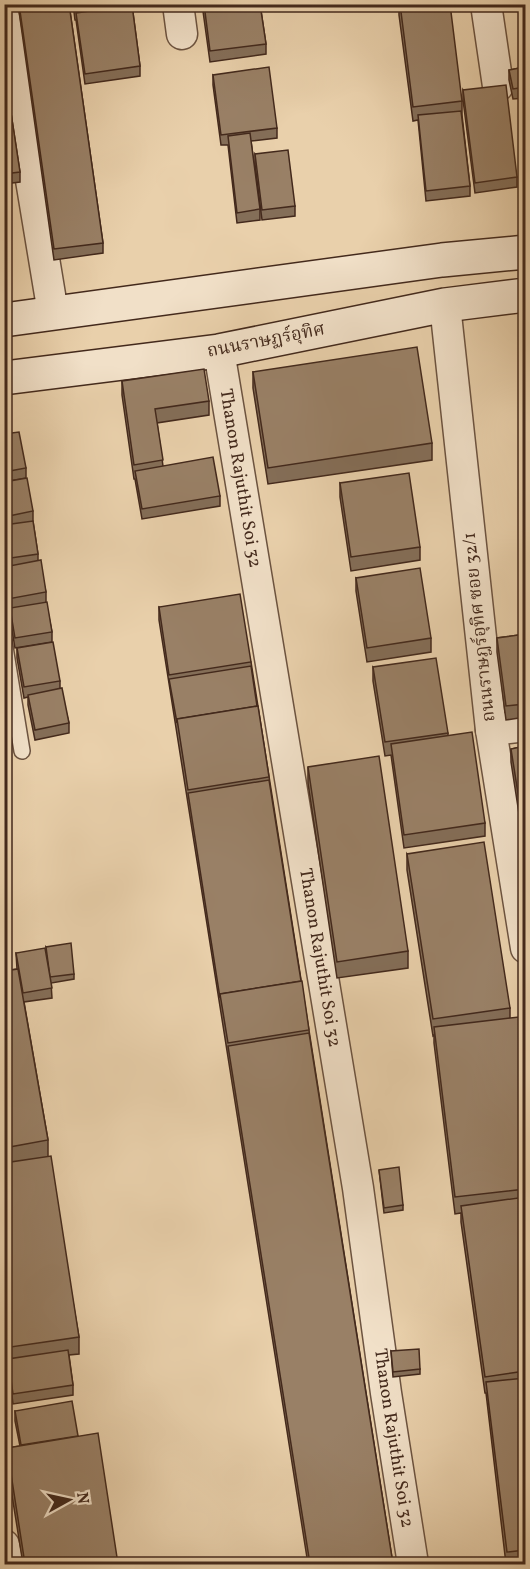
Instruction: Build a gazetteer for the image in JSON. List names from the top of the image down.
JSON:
{
  "streets": {
    "street": ["ถนนราษฏร์อุทิศ", "Thanon Rajuthit Soi 32", "ถนนราษฎร์อุทิศ ซอย 32/1"]
  },
  "crossings": [
    ["ถนนราษฏร์อุทิศ", "Thanon Rajuthit Soi 32"],
    ["ถนนราษฏร์อุทิศ", "ถนนราษฎร์อุทิศ ซอย 32/1"]
  ],
  "north": "right"
}
